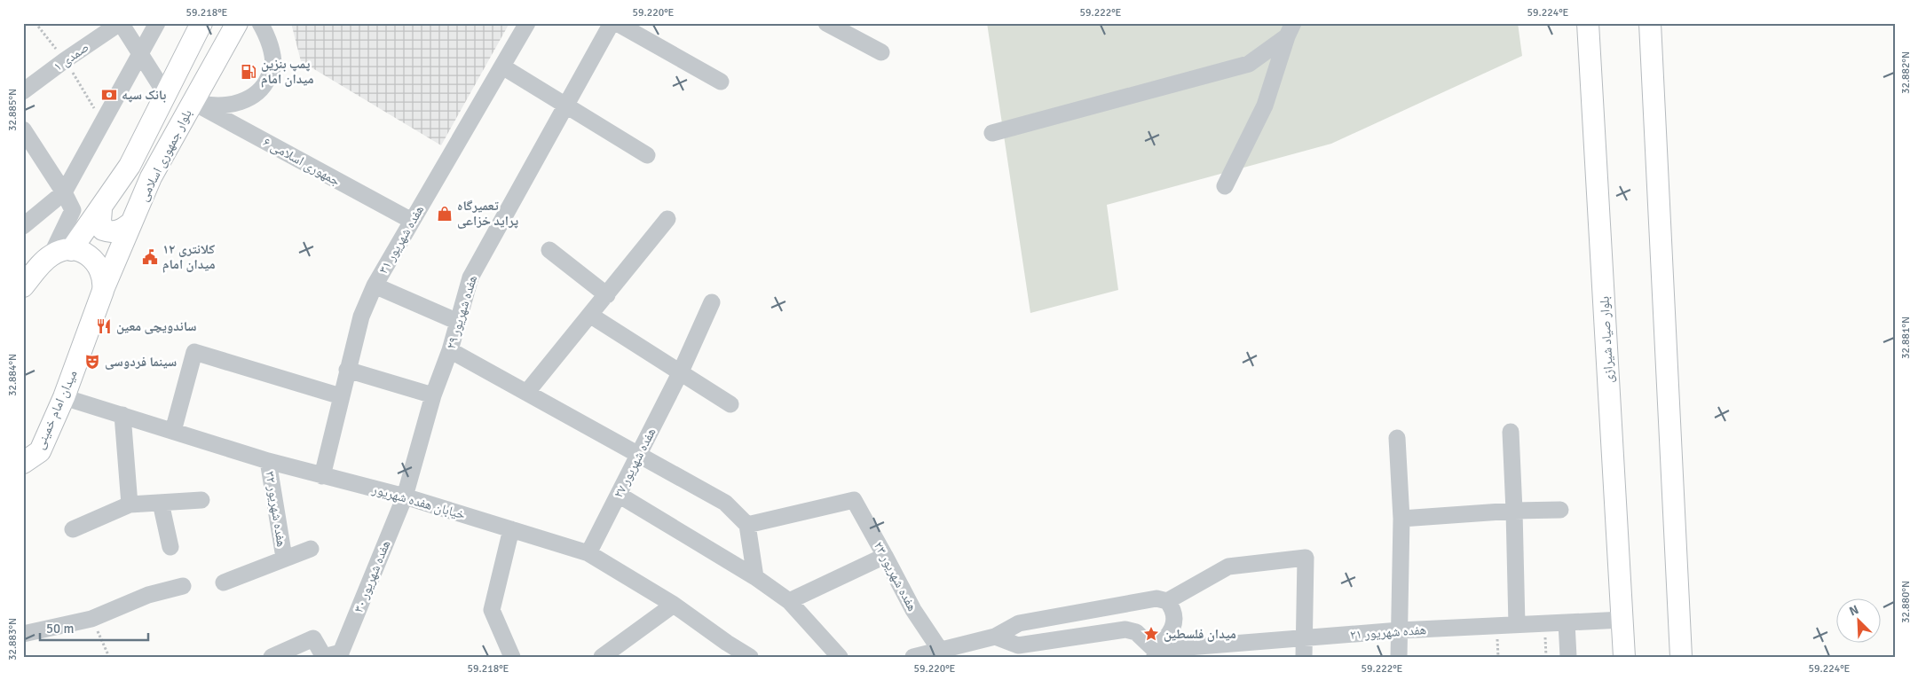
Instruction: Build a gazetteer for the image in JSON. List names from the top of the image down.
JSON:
{
  "streets": {
    "main road": ["بلوار جمهوری اسلامی", "بلوار صیاد شیرازی", "میدان امام خمینی"],
    "street": [
      "صمدی ۱",
      "جمهوری اسلامی ۶",
      "هفده شهریور ۳۱",
      "هفده شهریور ۲۹",
      "هفده شهریور ۲۷",
      "خیابان هفده شهریور",
      "هفده شهریور ۳۲",
      "هفده شهریور ۳۰",
      "هفده شهریور ۲۳",
      "هفده شهریور ۲۱"
    ]
  },
  "crossings": [
    ["بلوار جمهوری اسلامی", "جمهوری اسلامی ۶"],
    ["بلوار جمهوری اسلامی", "میدان امام خمینی"],
    ["جمهوری اسلامی ۶", "هفده شهریور ۳۱"],
    ["هفده شهریور ۳۱", "خیابان هفده شهریور"],
    ["هفده شهریور ۲۹", "خیابان هفده شهریور"],
    ["هفده شهریور ۲۹", "هفده شهریور ۳۰"],
    ["بلوار صیاد شیرازی", "هفده شهریور ۲۱"],
    ["میدان امام خمینی", "خیابان هفده شهریور"],
    ["هفده شهریور ۲۷", "خیابان هفده شهریور"],
    ["خیابان هفده شهریور", "هفده شهریور ۳۲"],
    ["خیابان هفده شهریور", "هفده شهریور ۳۰"]
  ],
  "places": {
    "fuel station": ["پمپ بنزین میدان امام"],
    "bank": ["بانک سپه"],
    "shop": ["تعمیرگاه پراید خزاعی"],
    "public building": ["کلانتری ۱۲ میدان امام"],
    "restaurant": ["ساندویچی معین"],
    "theatre": ["سینما فردوسی"],
    "place": ["میدان فلسطین"]
  },
  "scale_bar": "50 m",
  "north": "top left",
  "coordinates": [
    "59.218°E",
    "59.220°E",
    "59.222°E",
    "59.224°E",
    "32.882°N",
    "32.885°N",
    "32.881°N",
    "32.884°N",
    "32.880°N",
    "32.883°N"
  ]
}
